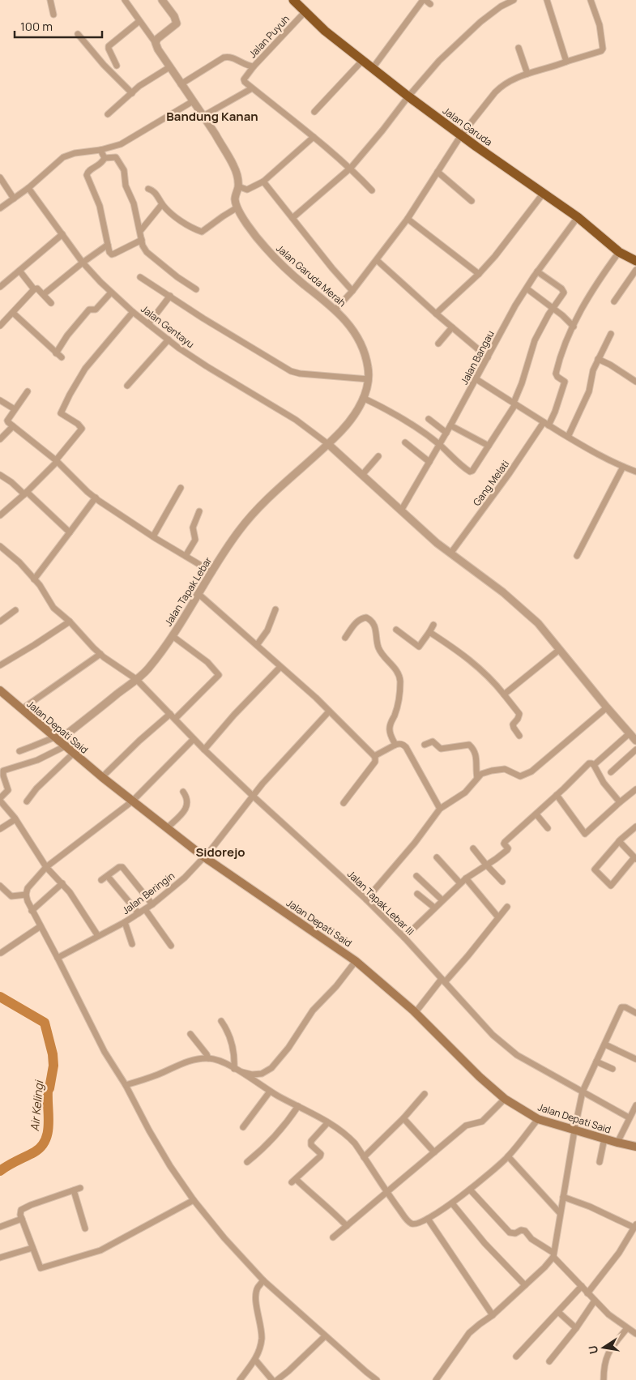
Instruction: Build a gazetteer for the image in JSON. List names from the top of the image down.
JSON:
{
  "streets": {
    "highway": ["Jalan Garuda"],
    "main road": ["Jalan Depati Said"],
    "street": [
      "Jalan Puyuh",
      "Jalan Garuda Merah",
      "Jalan Gentayu",
      "Jalan Bangau",
      "Gang Melati",
      "Jalan Tapak Lebar",
      "Jalan Beringin",
      "Jalan Tapak Lebar III"
    ]
  },
  "crossings": [
    ["Jalan Puyuh", "Jalan Garuda"],
    ["Jalan Garuda", "Jalan Bangau"],
    ["Jalan Garuda Merah", "Jalan Gentayu"],
    ["Jalan Garuda Merah", "Jalan Tapak Lebar"],
    ["Jalan Gentayu", "Jalan Tapak Lebar"],
    ["Jalan Tapak Lebar", "Jalan Depati Said"],
    ["Jalan Tapak Lebar", "Jalan Tapak Lebar III"],
    ["Jalan Depati Said", "Jalan Beringin"],
    ["Jalan Beringin", "Jalan Tapak Lebar III"]
  ],
  "districts": ["Bandung Kanan", "Sidorejo"],
  "water": ["Air Kelingi"],
  "scale_bar": "100 m",
  "north": "left"
}
